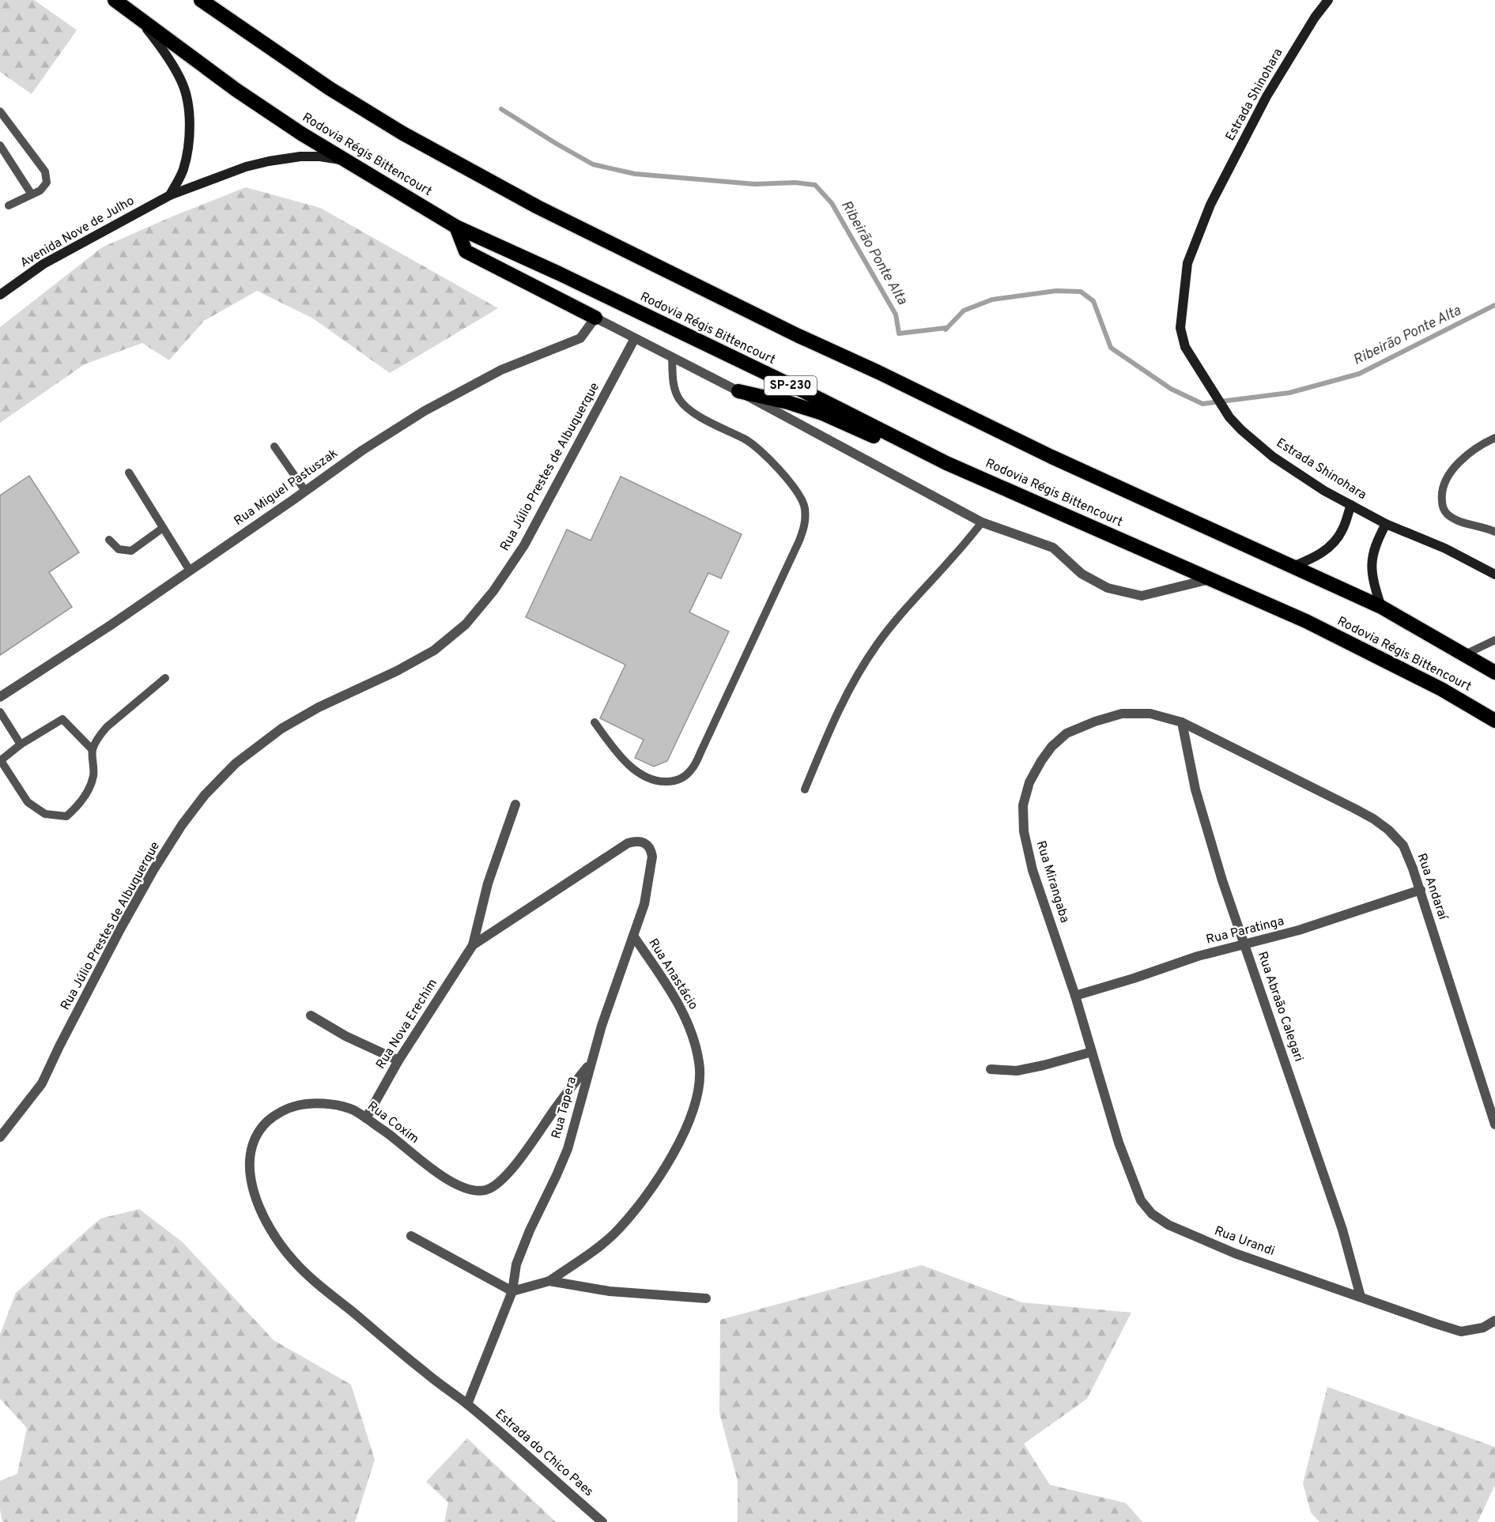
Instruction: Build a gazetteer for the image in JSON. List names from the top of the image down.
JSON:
{
  "streets": {
    "highway": ["Rodovia Régis Bittencourt", "SP-230"],
    "street": [
      "Estrada Shinohara",
      "Avenida Nove de Julho",
      "Rua Júlio Prestes de Albuquerque",
      "Rua Miguel Pastuszak",
      "Rua Mirangaba",
      "Rua Andaraí",
      "Rua Paratinga",
      "Rua Anastácio",
      "Rua Abraão Calegari",
      "Rua Nova Erechim",
      "Rua Tapera",
      "Rua Coxim",
      "Rua Urandi",
      "Estrada do Chico Paes"
    ]
  },
  "crossings": [
    ["Rodovia Régis Bittencourt", "Avenida Nove de Julho"],
    ["Rua Mirangaba", "Rua Andaraí"],
    ["Rua Mirangaba", "Rua Paratinga"],
    ["Rua Mirangaba", "Rua Abraão Calegari"],
    ["Rua Mirangaba", "Rua Urandi"],
    ["Rua Andaraí", "Rua Paratinga"],
    ["Rua Andaraí", "Rua Abraão Calegari"],
    ["Rua Paratinga", "Rua Abraão Calegari"],
    ["Rua Anastácio", "Rua Tapera"],
    ["Rua Abraão Calegari", "Rua Urandi"],
    ["Rua Nova Erechim", "Rua Tapera"],
    ["Rua Nova Erechim", "Rua Coxim"],
    ["Rua Tapera", "Rua Coxim"],
    ["Rua Tapera", "Estrada do Chico Paes"],
    ["Rua Coxim", "Estrada do Chico Paes"]
  ],
  "water": ["Ribeirão Ponte Alta"]
}
